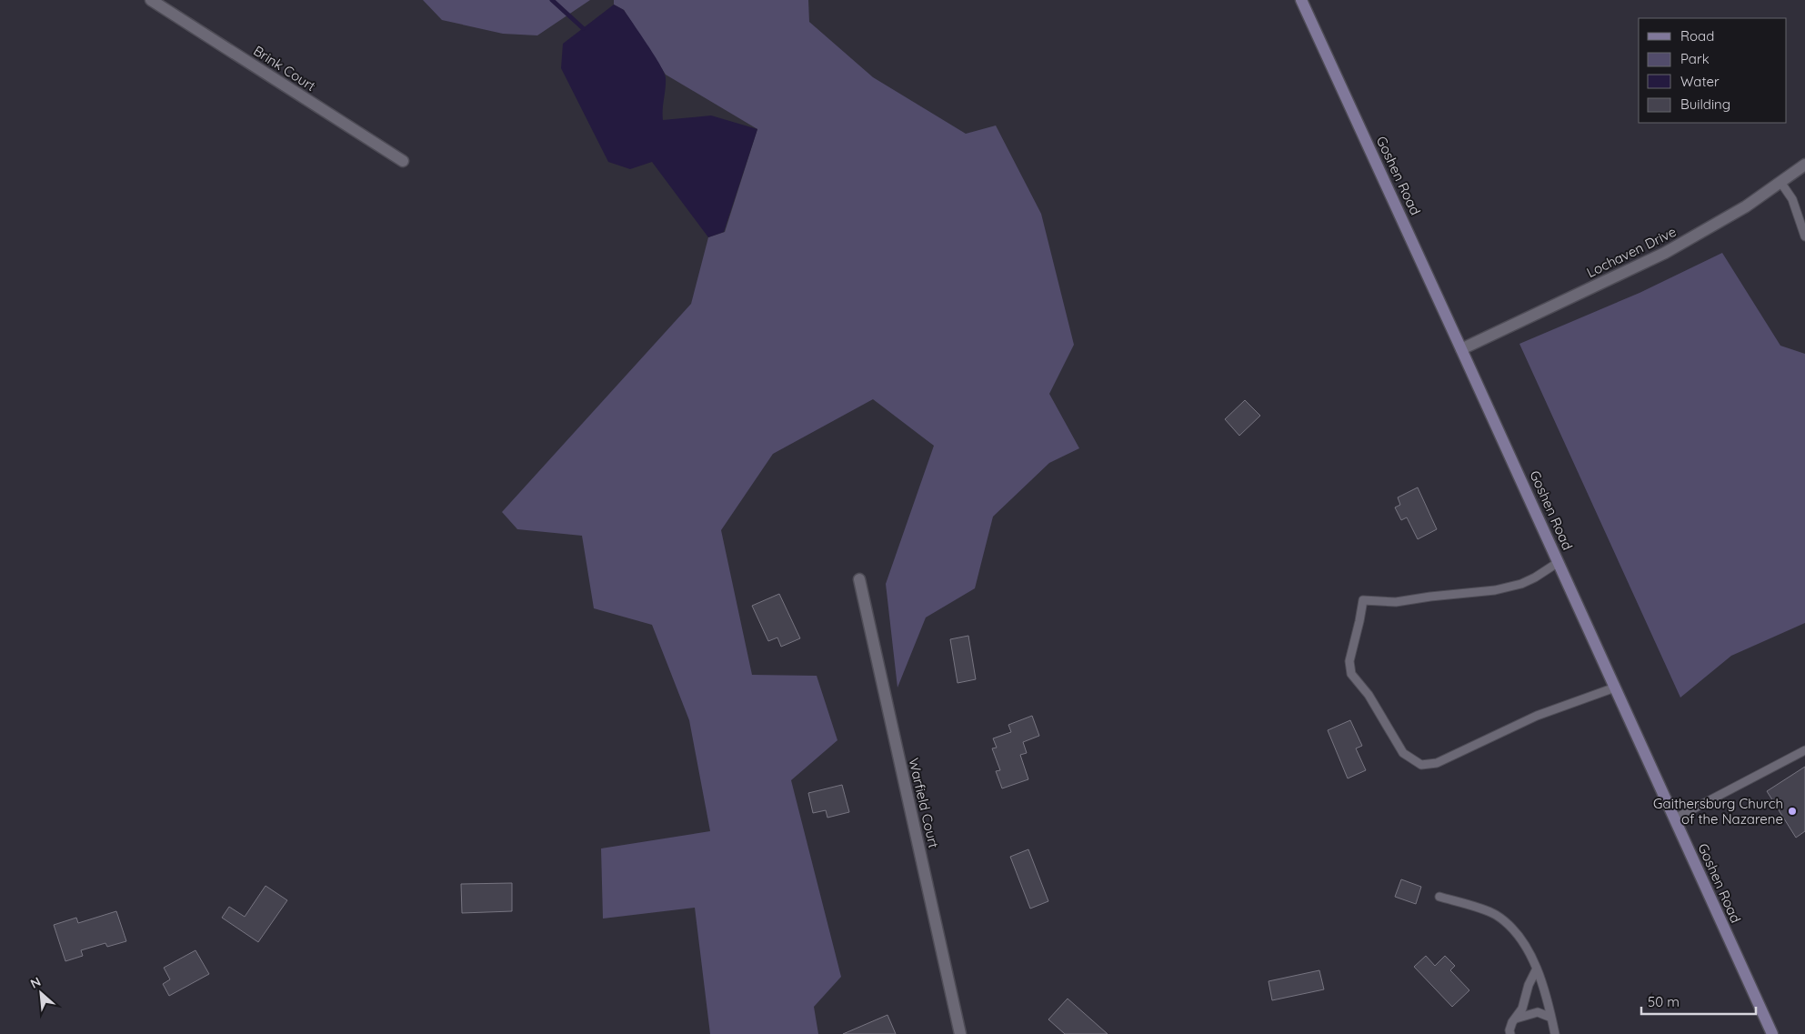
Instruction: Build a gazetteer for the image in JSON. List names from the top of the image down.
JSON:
{
  "streets": {
    "street": [
      "Brink Court",
      "Goshen Road",
      "Lochaven Drive",
      "Warfield Court"
    ]
  },
  "crossings": [
    ["Goshen Road", "Lochaven Drive"]
  ],
  "places": ["Gaithersburg Church of the Nazarene"],
  "legend": [
    "Road",
    "Park",
    "Water",
    "Building"
  ],
  "scale_bar": "50 m",
  "north": "top left"
}
